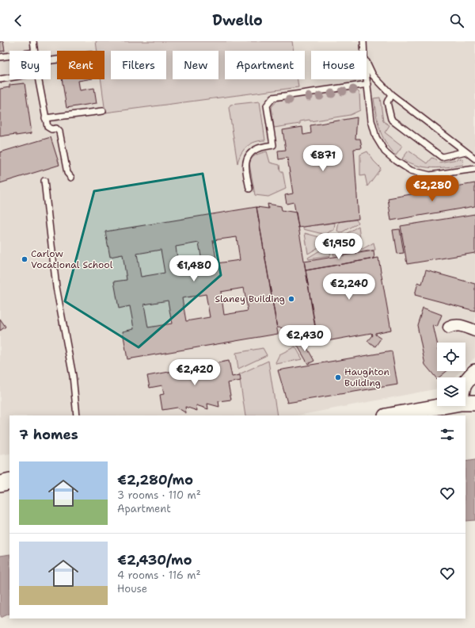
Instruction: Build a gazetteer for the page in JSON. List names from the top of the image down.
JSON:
{
  "places": ["Carlow Vocational School", "Slaney Building", "Haughton Building"],
  "page": {
    "header": "Dwello",
    "chip": [
      "Buy",
      "Rent",
      "Filters",
      "New",
      "Apartment",
      "House"
    ],
    "price": [
      "€871",
      "€2,280",
      "€1,950",
      "€1,480",
      "€2,240",
      "€2,430",
      "€2,420"
    ],
    "heading": "7 homes",
    "list": [
      {
        "name": "€2,280/mo",
        "note": "3 rooms · 110 m² · Apartment"
      },
      {
        "name": "€2,430/mo",
        "note": "4 rooms · 116 m² · House"
      }
    ]
  }
}
